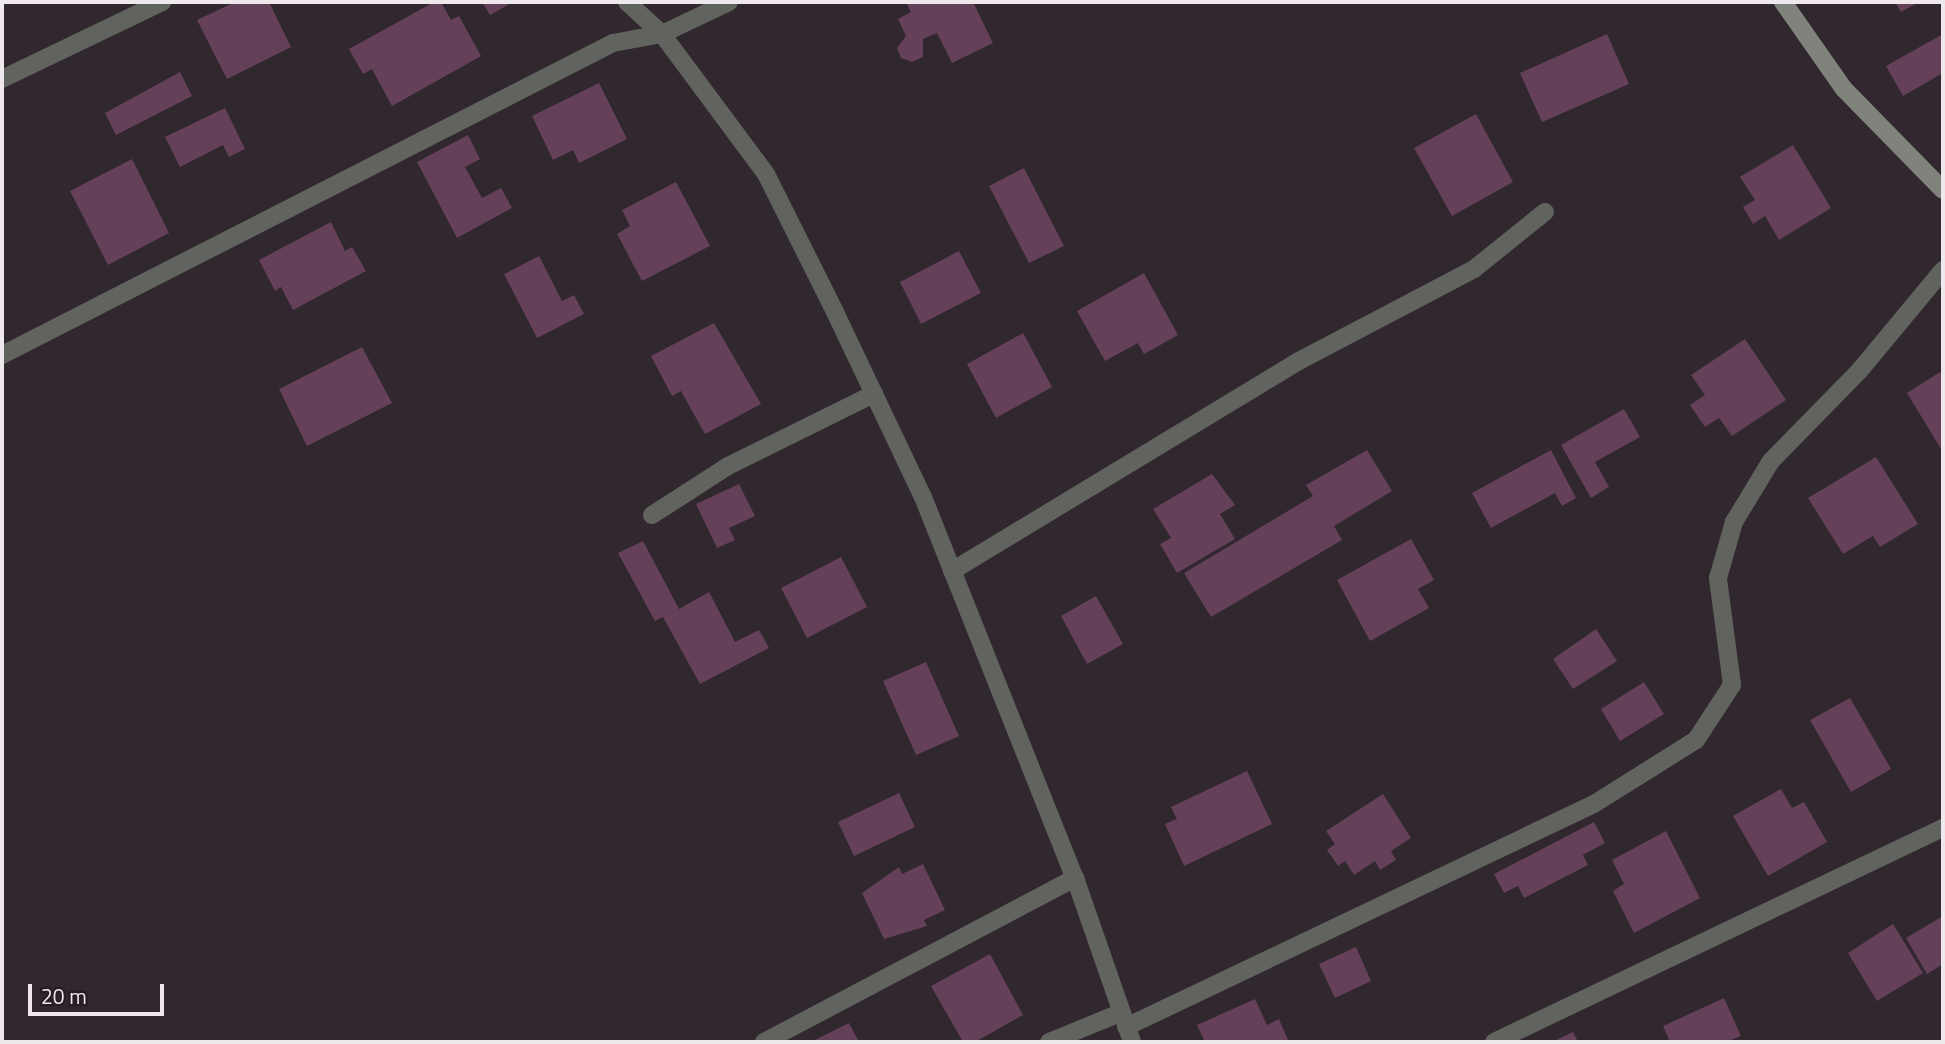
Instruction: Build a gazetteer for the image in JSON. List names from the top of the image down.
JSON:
{
  "scale_bar": "20 m"
}
